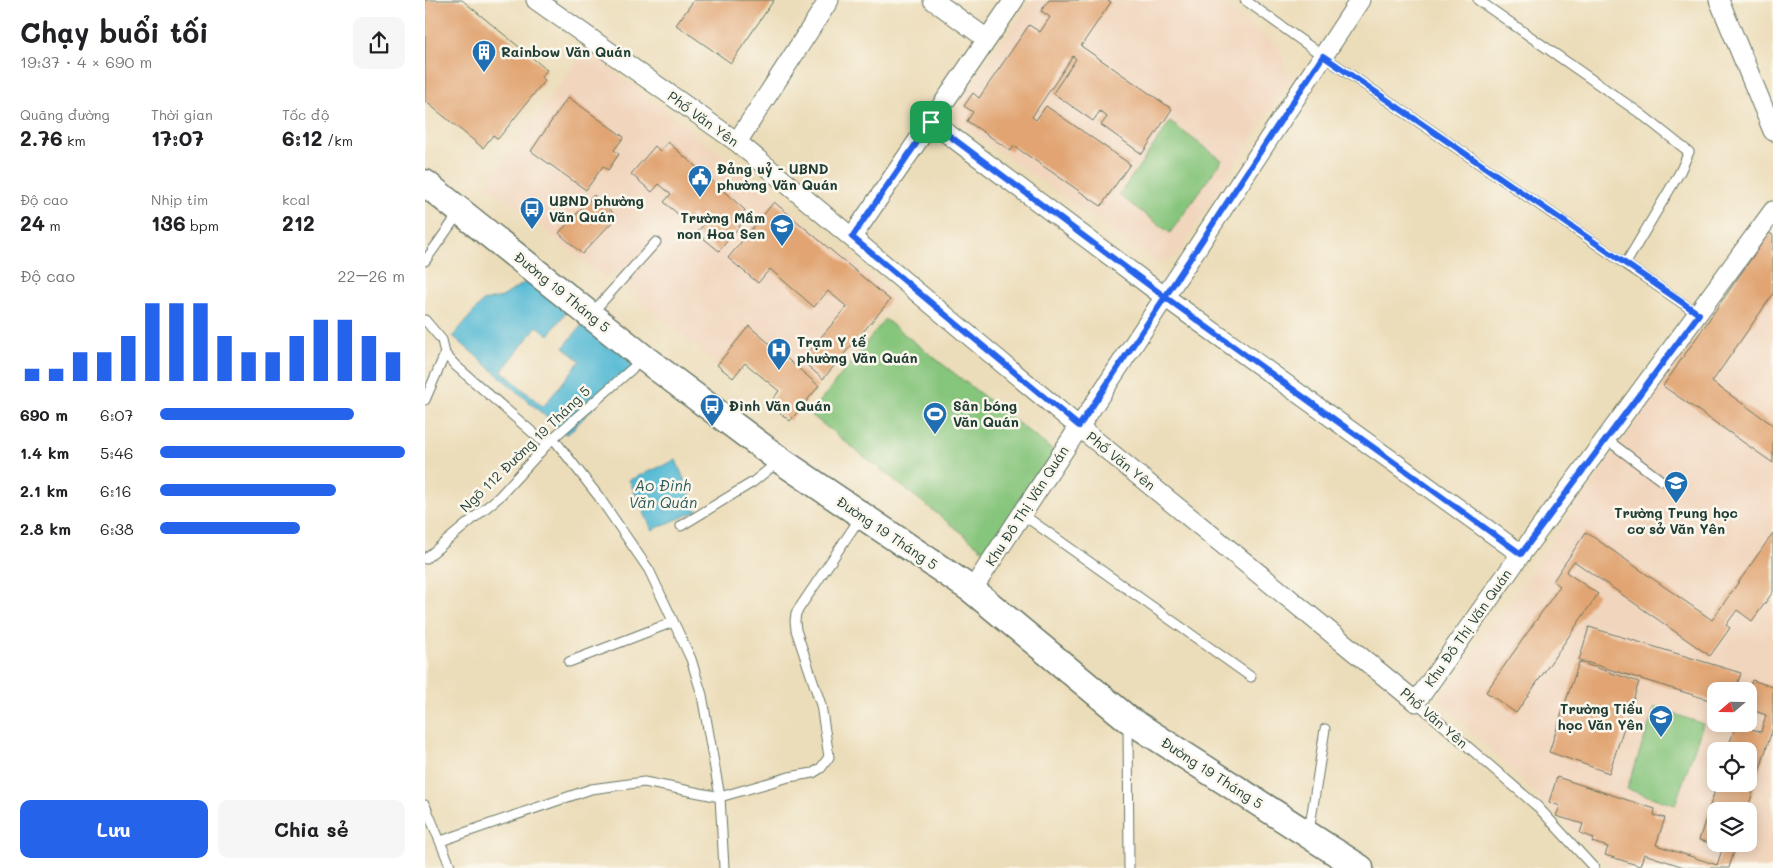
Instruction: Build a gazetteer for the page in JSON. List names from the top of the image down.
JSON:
{
  "streets": {
    "street": ["Phố Văn Yên", "Đường 19 Tháng 5", "Khu Đô Thị Văn Quán"],
    "lane": ["Ngõ 112 Đường 19 Tháng 5"]
  },
  "crossings": [
    ["Phố Văn Yên", "Khu Đô Thị Văn Quán"],
    ["Đường 19 Tháng 5", "Ngõ 112 Đường 19 Tháng 5"],
    ["Đường 19 Tháng 5", "Khu Đô Thị Văn Quán"]
  ],
  "water": ["Ao Đình Văn Quán"],
  "places": {
    "building": ["Rainbow Văn Quán"],
    "public building": ["Đảng uỷ - UBND phường Văn Quán"],
    "bus stop": ["UBND phường Văn Quán", "Đình Văn Quán"],
    "school or university": ["Trường Mầm non Hoa Sen", "Trường Trung học cơ sở Văn Yên", "Trường Tiểu học Văn Yên"],
    "hospital": ["Trạm Y tế phường Văn Quán"],
    "sports": ["Sân bóng Văn Quán"]
  },
  "north": "left",
  "page": {
    "heading": ["Chạy buổi tối", "19:37 · 4 × 690 m"],
    "stats": [
      ["Quãng đường", "2.76 km"],
      ["Thời gian", "17:07"],
      ["Tốc độ", "6:12 /km"],
      ["Độ cao", "24 m"],
      ["Nhịp tim", "136 bpm"],
      ["kcal", "212"]
    ],
    "chart": ["Độ cao", "22–26 m"],
    "list": [
      {
        "name": "690 m",
        "note": "6:07"
      },
      {
        "name": "1.4 km",
        "note": "5:46"
      },
      {
        "name": "2.1 km",
        "note": "6:16"
      },
      {
        "name": "2.8 km",
        "note": "6:38"
      }
    ],
    "buttons": ["Lưu", "Chia sẻ"]
  }
}
